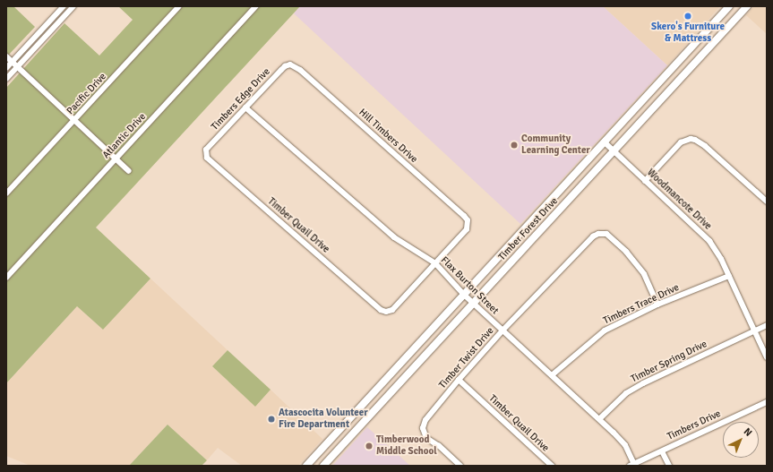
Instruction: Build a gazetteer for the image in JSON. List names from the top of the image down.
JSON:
{
  "streets": {
    "main road": ["Timber Forest Drive"],
    "street": [
      "Pacific Drive",
      "Timbers Edge Drive",
      "Atlantic Drive",
      "Hill Timbers Drive",
      "Woodmancote Drive",
      "Timber Quail Drive",
      "Flax Burton Street",
      "Timbers Trace Drive",
      "Timber Twist Drive",
      "Timber Spring Drive",
      "Timbers Drive"
    ]
  },
  "crossings": [
    ["Timbers Edge Drive", "Hill Timbers Drive"],
    ["Timbers Edge Drive", "Timber Quail Drive"],
    ["Timbers Edge Drive", "Flax Burton Street"],
    ["Hill Timbers Drive", "Timber Quail Drive"],
    ["Hill Timbers Drive", "Flax Burton Street"],
    ["Woodmancote Drive", "Timber Forest Drive"],
    ["Woodmancote Drive", "Timbers Trace Drive"],
    ["Woodmancote Drive", "Timber Spring Drive"],
    ["Timber Quail Drive", "Flax Burton Street"],
    ["Timber Quail Drive", "Timber Twist Drive"],
    ["Timber Forest Drive", "Flax Burton Street"],
    ["Flax Burton Street", "Timbers Trace Drive"],
    ["Flax Burton Street", "Timber Twist Drive"],
    ["Flax Burton Street", "Timber Spring Drive"],
    ["Flax Burton Street", "Timbers Drive"],
    ["Timbers Trace Drive", "Timber Twist Drive"]
  ],
  "places": [
    "Skero's Furniture & Mattress",
    "Community Learning Center",
    "Atascocita Volunteer Fire Department",
    "Timberwood Middle School"
  ],
  "north": "top right"
}
